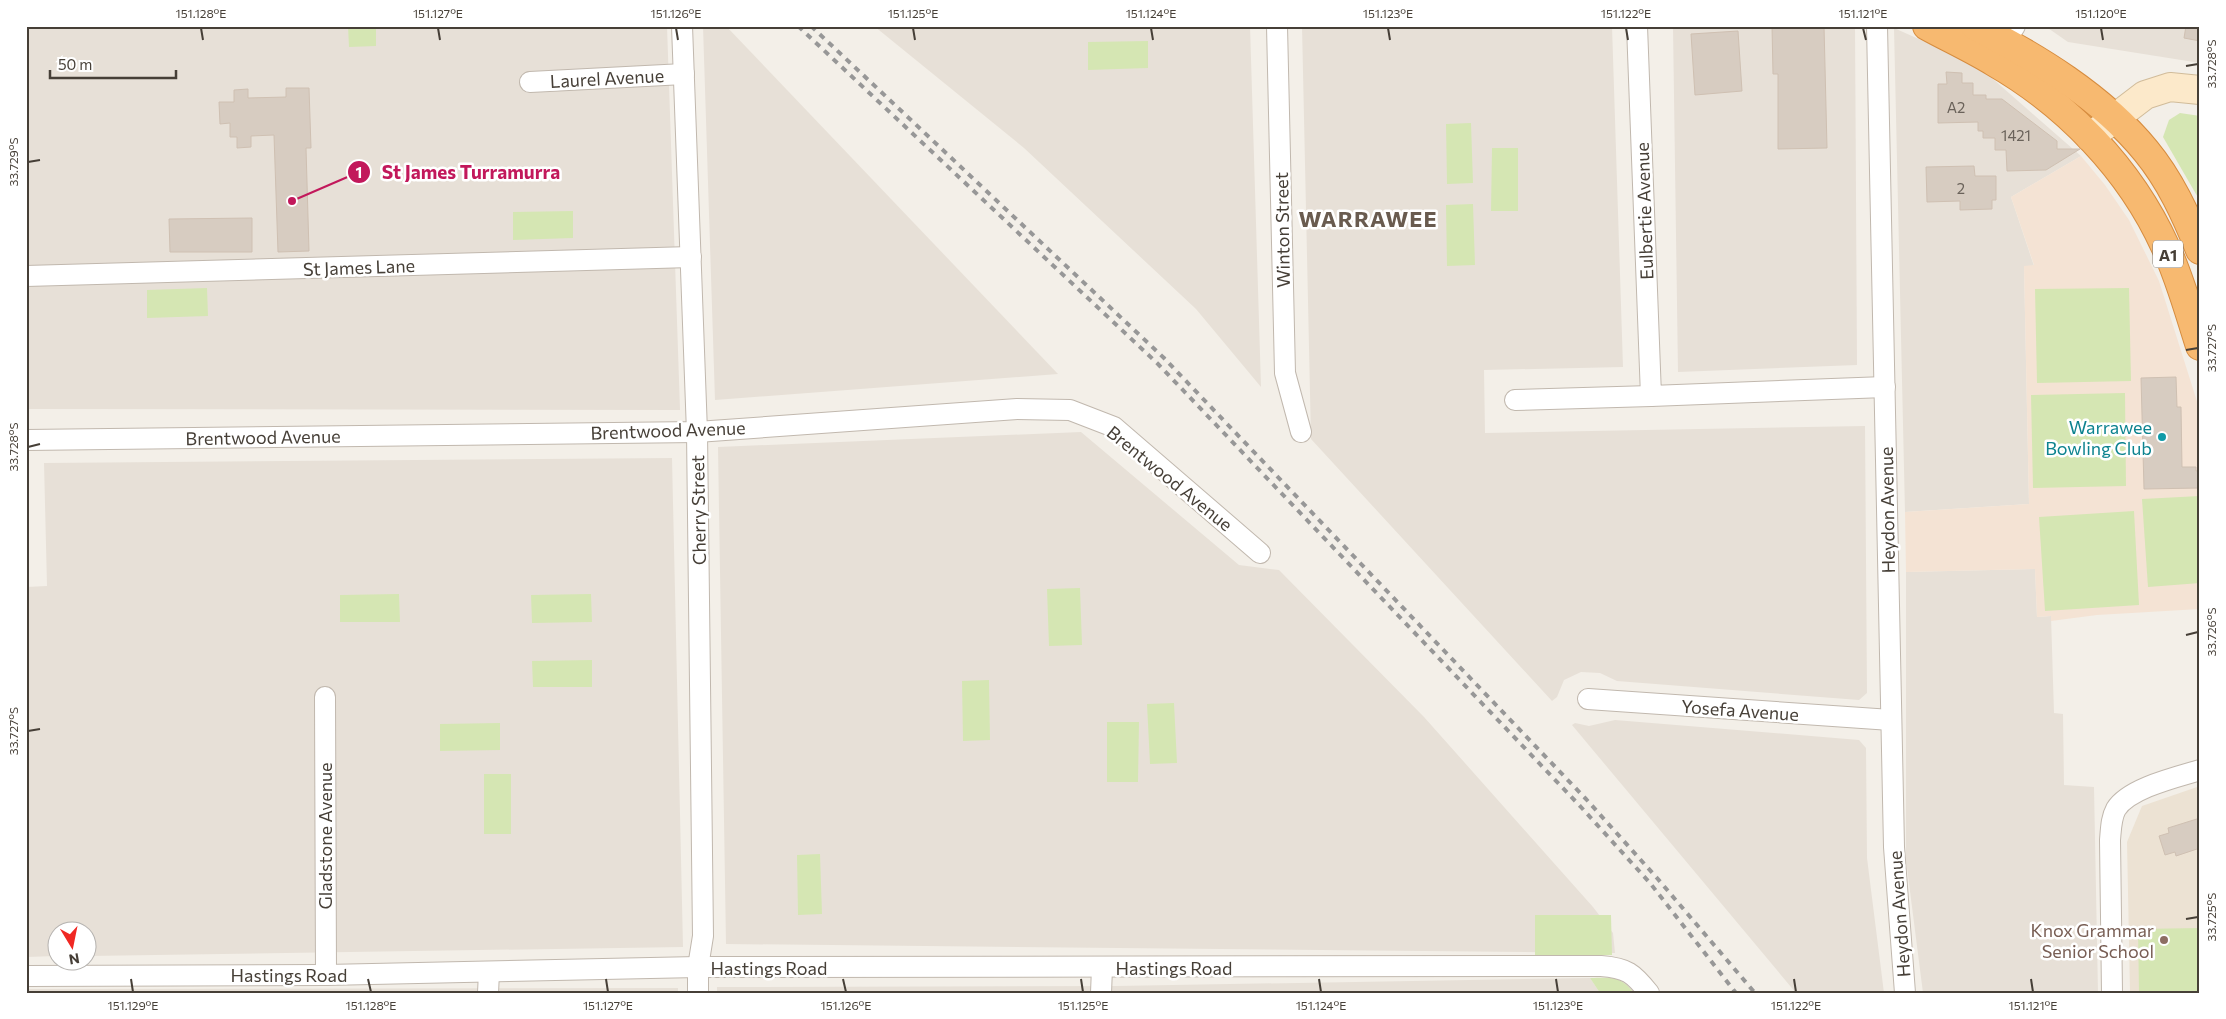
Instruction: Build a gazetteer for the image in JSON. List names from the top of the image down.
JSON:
{
  "streets": {
    "highway": ["A1"],
    "street": [
      "Laurel Avenue",
      "Eulbertie Avenue",
      "Winton Street",
      "St James Lane",
      "Brentwood Avenue",
      "Cherry Street",
      "Heydon Avenue",
      "Yosefa Avenue",
      "Gladstone Avenue",
      "Hastings Road"
    ]
  },
  "crossings": [
    ["Laurel Avenue", "Cherry Street"],
    ["St James Lane", "Cherry Street"],
    ["Brentwood Avenue", "Cherry Street"],
    ["Cherry Street", "Hastings Road"],
    ["Heydon Avenue", "Yosefa Avenue"],
    ["Gladstone Avenue", "Hastings Road"]
  ],
  "districts": ["WARRAWEE"],
  "places": ["St James Turramurra", "Warrawee Bowling Club", "Knox Grammar Senior School"],
  "house_numbers": ["A2", "1421", "2"],
  "scale_bar": "50 m",
  "north": "bottom",
  "coordinates": [
    "151.128°E",
    "151.127°E",
    "151.126°E",
    "151.125°E",
    "151.124°E",
    "151.123°E",
    "151.122°E",
    "151.121°E",
    "151.120°E",
    "33.728°S",
    "33.729°S",
    "33.727°S",
    "33.726°S",
    "33.725°S",
    "151.129°E"
  ]
}
